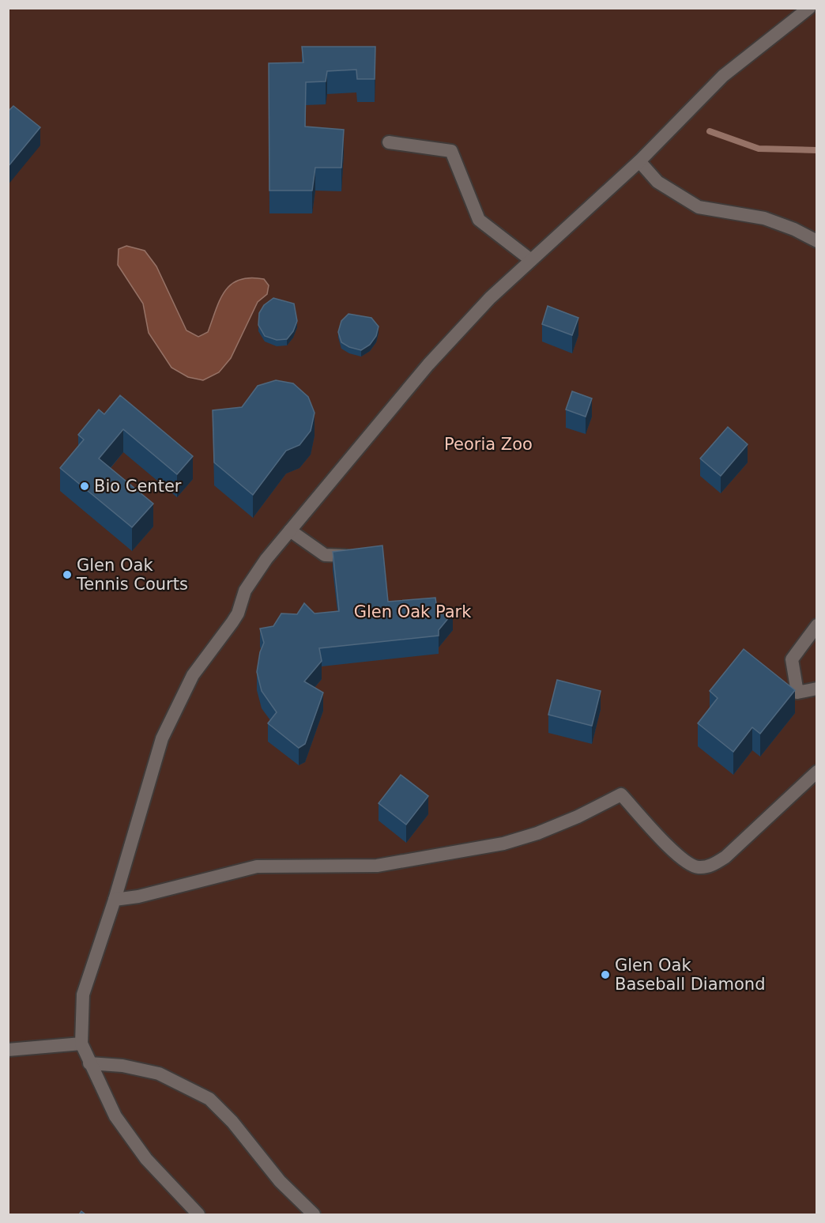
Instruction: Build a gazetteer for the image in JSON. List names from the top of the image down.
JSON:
{
  "parks": ["Peoria Zoo", "Glen Oak Park"],
  "places": ["Bio Center", "Glen Oak Tennis Courts", "Glen Oak Baseball Diamond"]
}
